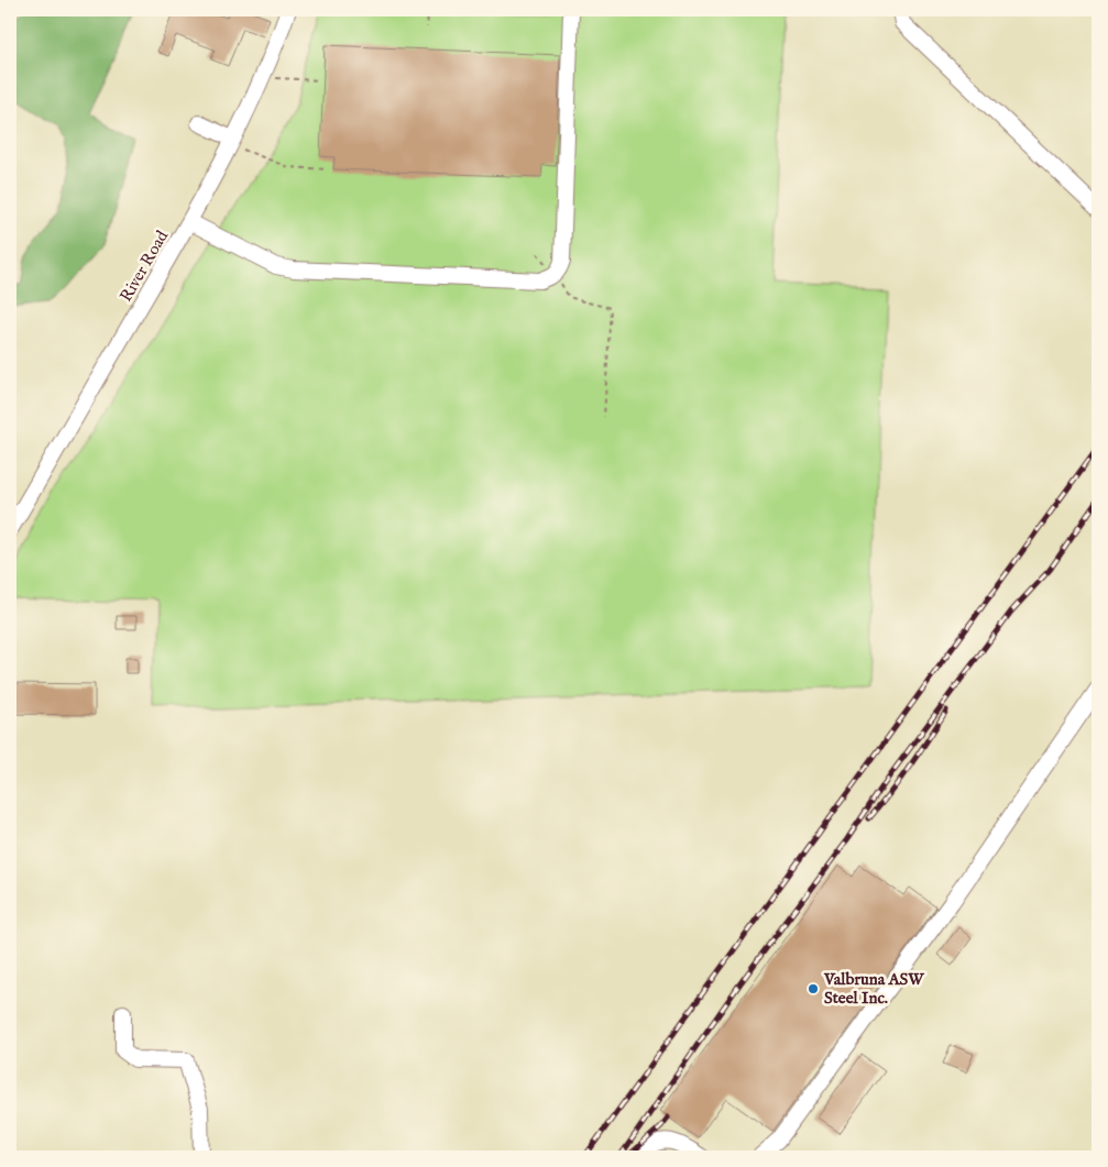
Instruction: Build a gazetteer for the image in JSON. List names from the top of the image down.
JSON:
{
  "streets": {
    "street": ["River Road"]
  },
  "places": ["Valbruna ASW Steel Inc."]
}
